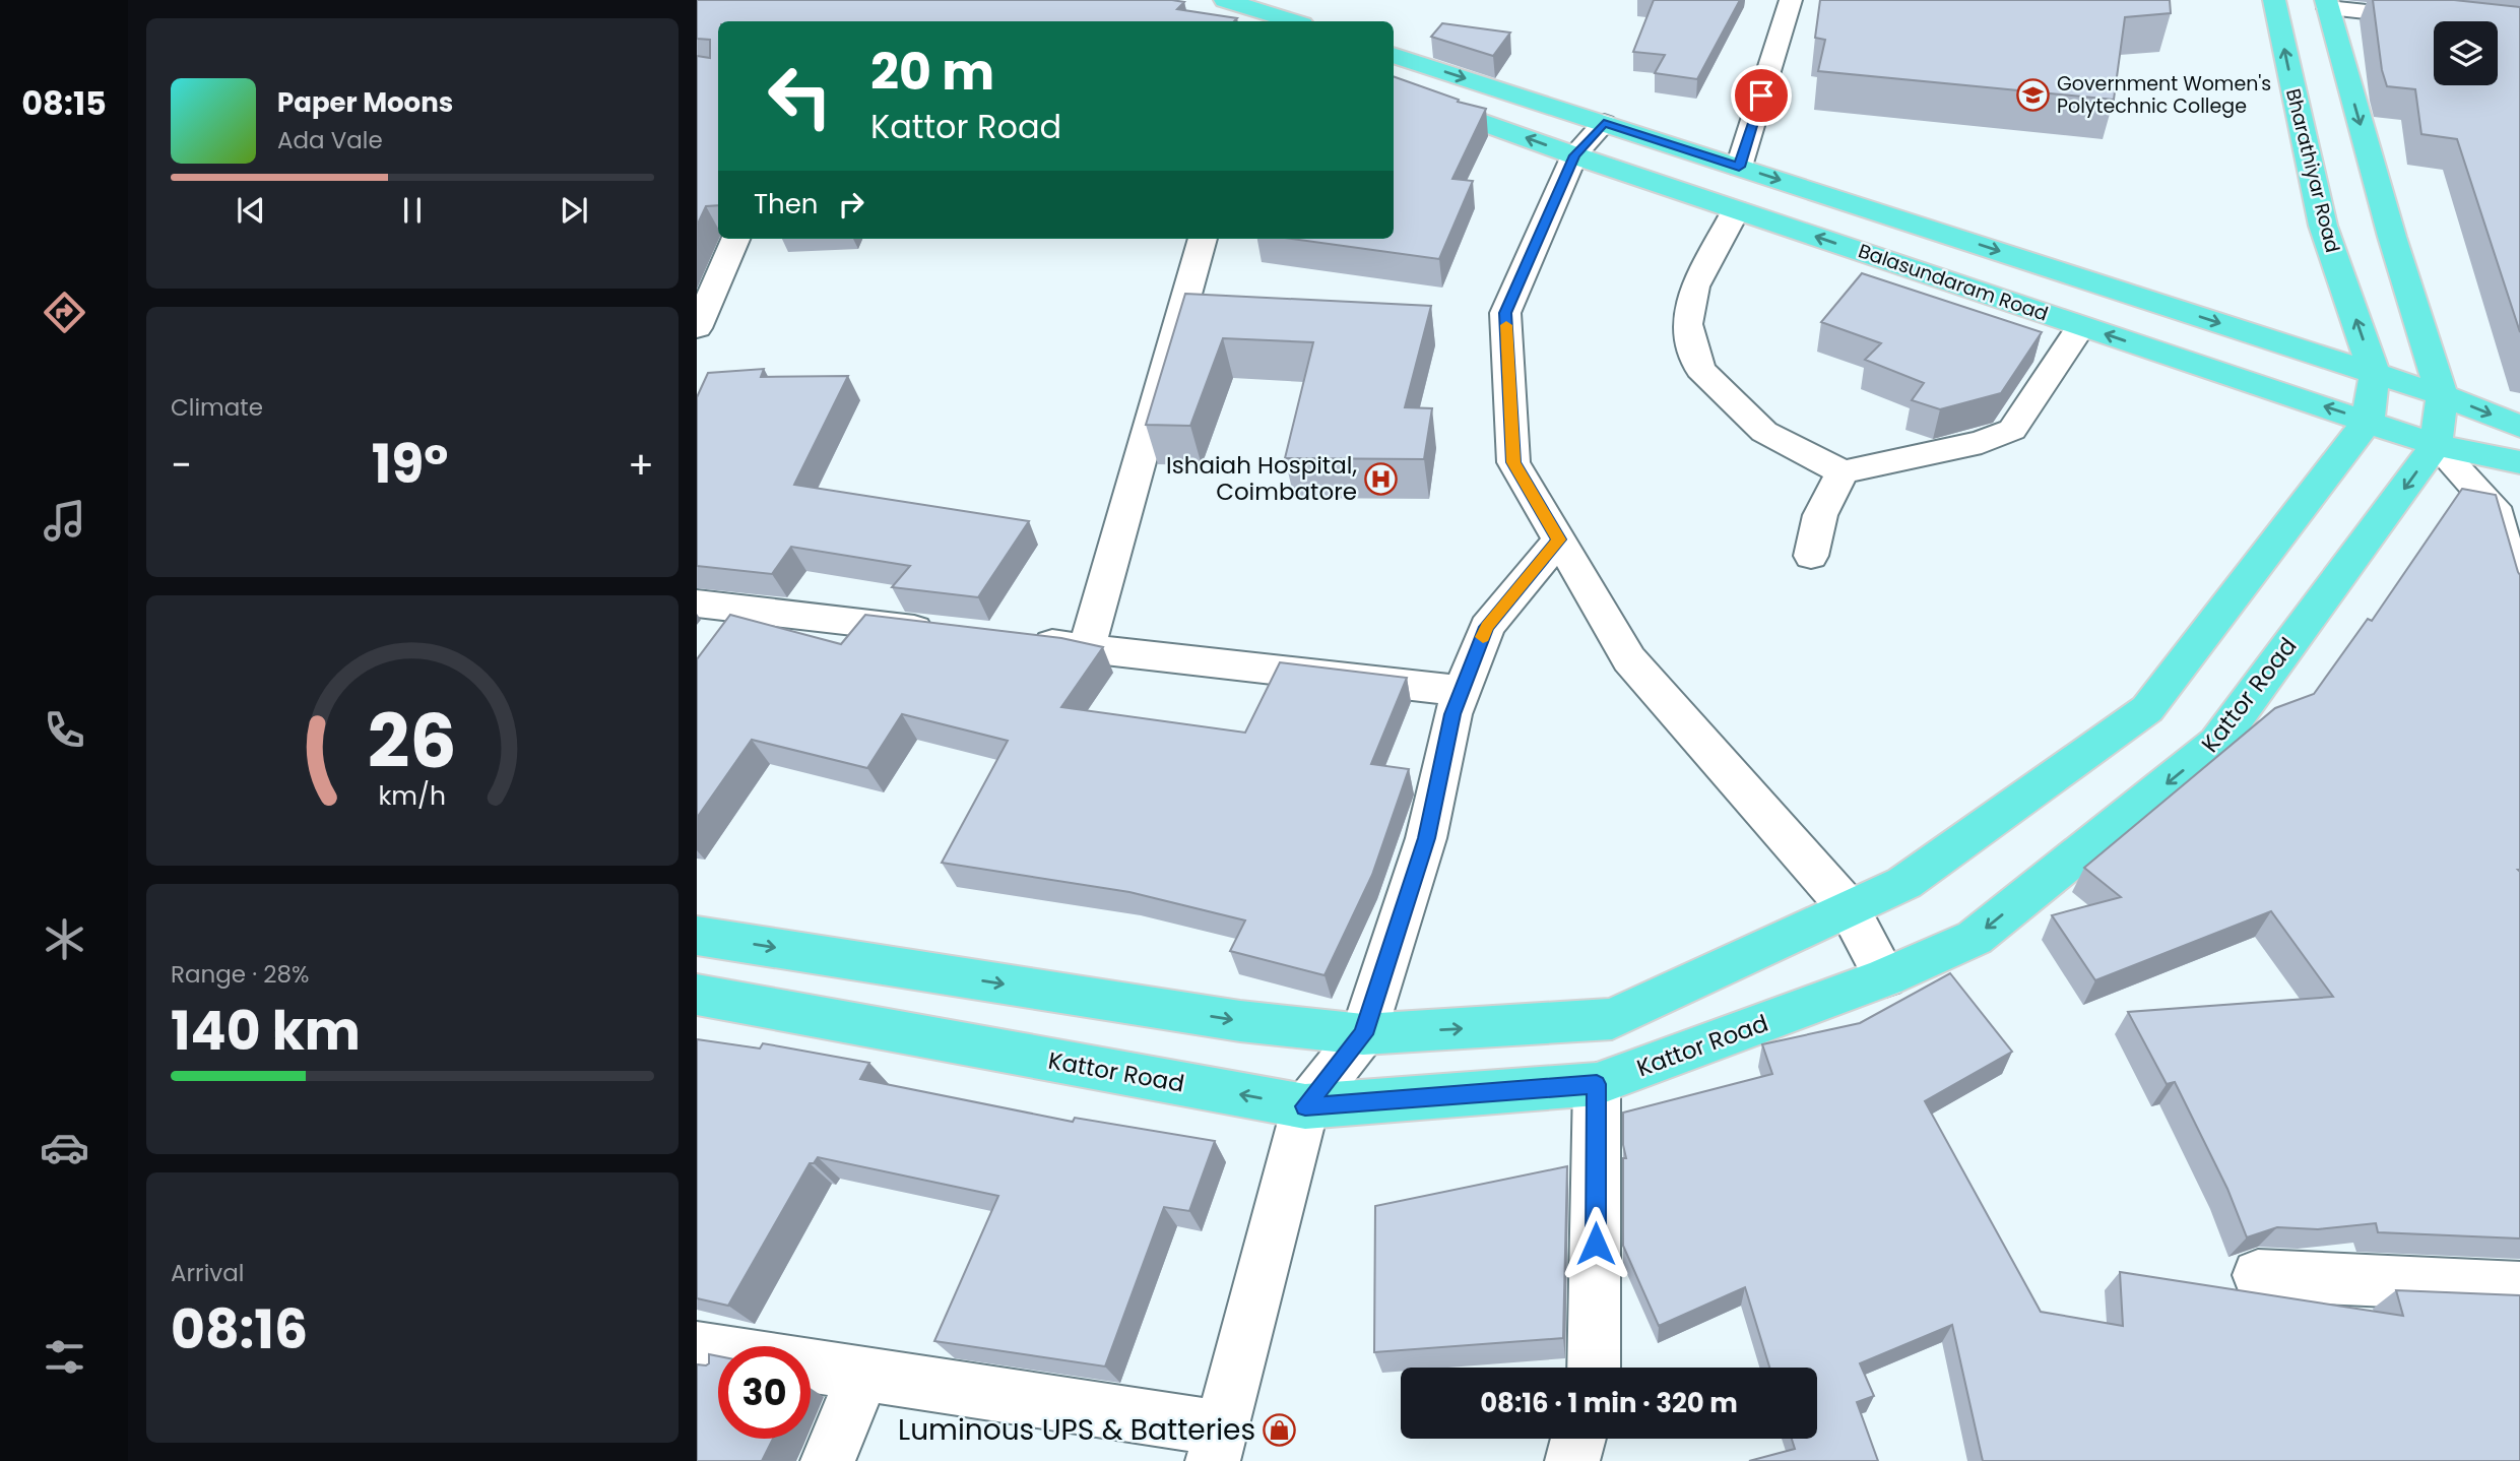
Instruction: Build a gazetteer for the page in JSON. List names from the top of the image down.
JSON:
{
  "streets": {
    "main road": ["Bharathiyar Road", "Balasundaram Road", "Kattor Road"]
  },
  "crossings": [
    ["Bharathiyar Road", "Balasundaram Road"],
    ["Balasundaram Road", "Kattor Road"]
  ],
  "places": {
    "school or university": ["Government Women's Polytechnic College"],
    "hospital": ["Ishaiah Hospital, Coimbatore"],
    "shop": ["Luminous UPS & Batteries"]
  },
  "page": {
    "tabs": "08:15",
    "turn": ["20 m", "Kattor Road"],
    "song": ["Paper Moons", "Ada Vale"],
    "then": "Then",
    "tile": [
      "Climate",
      ["Range · 28%", "140 km"],
      ["Arrival", "08:16"]
    ],
    "heat": ["−", "19°", "+"],
    "limit": "30",
    "trip": "08:16 · 1 min · 320 m",
    "gauge": ["26", "km/h"]
  }
}
